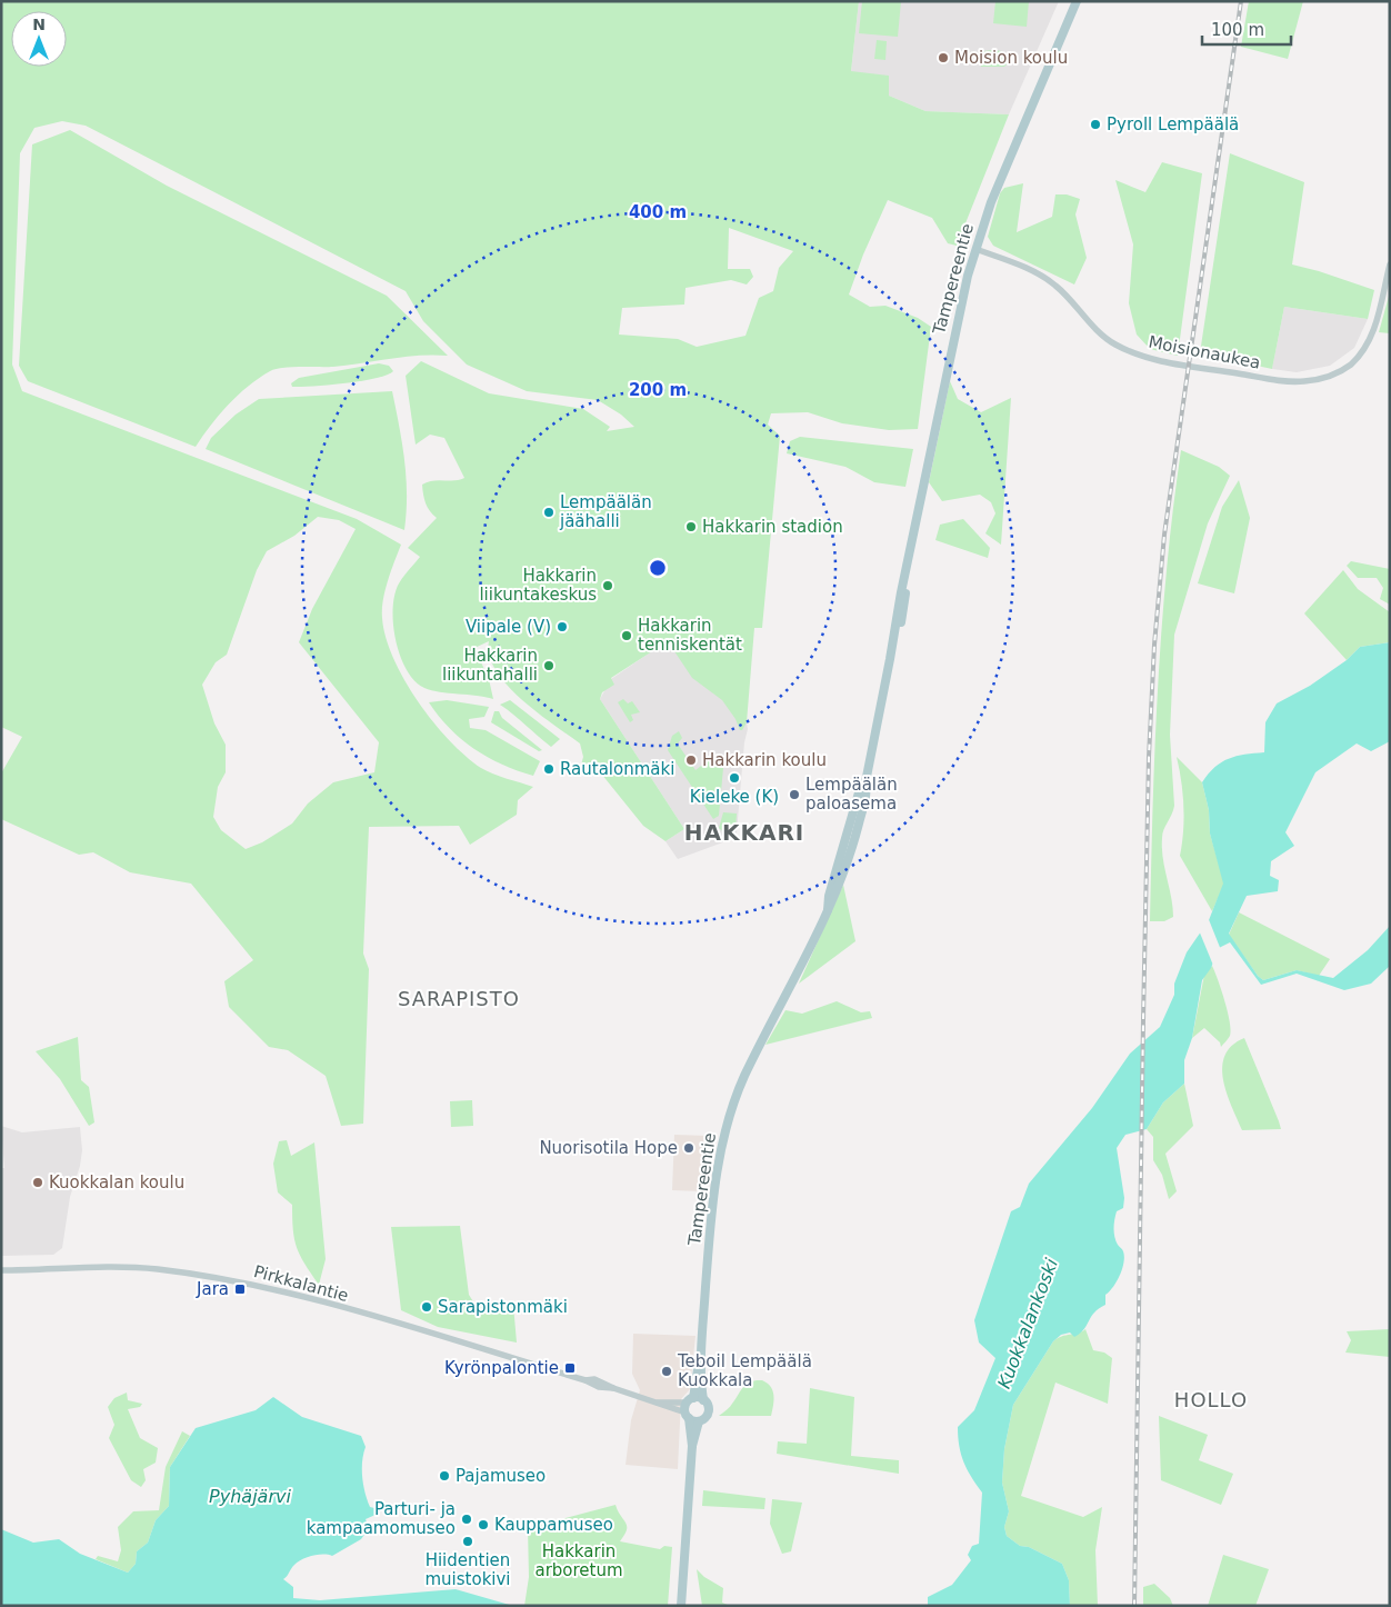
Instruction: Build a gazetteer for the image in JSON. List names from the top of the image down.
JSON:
{
  "streets": {
    "main road": ["Tampereentie"],
    "street": ["Moisionaukea", "Pirkkalantie"]
  },
  "crossings": [
    ["Tampereentie", "Moisionaukea"],
    ["Tampereentie", "Pirkkalantie"]
  ],
  "districts": ["HAKKARI", "SARAPISTO", "HOLLO"],
  "water": ["Kuokkalankoski", "Pyhäjärvi"],
  "parks": ["Hakkarin arboretum"],
  "places": {
    "other": [
      "Moision koulu",
      "Pyroll Lempäälä",
      "Lempäälän jäähalli",
      "Hakkarin stadion",
      "Hakkarin liikuntakeskus",
      "Viipale (V)",
      "Hakkarin tenniskentät",
      "Hakkarin liikuntahalli",
      "Hakkarin koulu",
      "Rautalonmäki",
      "Kieleke (K)",
      "Lempäälän paloasema",
      "Nuorisotila Hope",
      "Kuokkalan koulu",
      "Sarapistonmäki",
      "Teboil Lempäälä Kuokkala",
      "Pajamuseo",
      "Parturi- ja kampaamomuseo",
      "Kauppamuseo",
      "Hiidentien muistokivi"
    ],
    "transit": ["Jara", "Kyrönpalontie"]
  },
  "scale_bar": "100 m",
  "north": "top",
  "rings": ["400 m", "200 m"]
}
